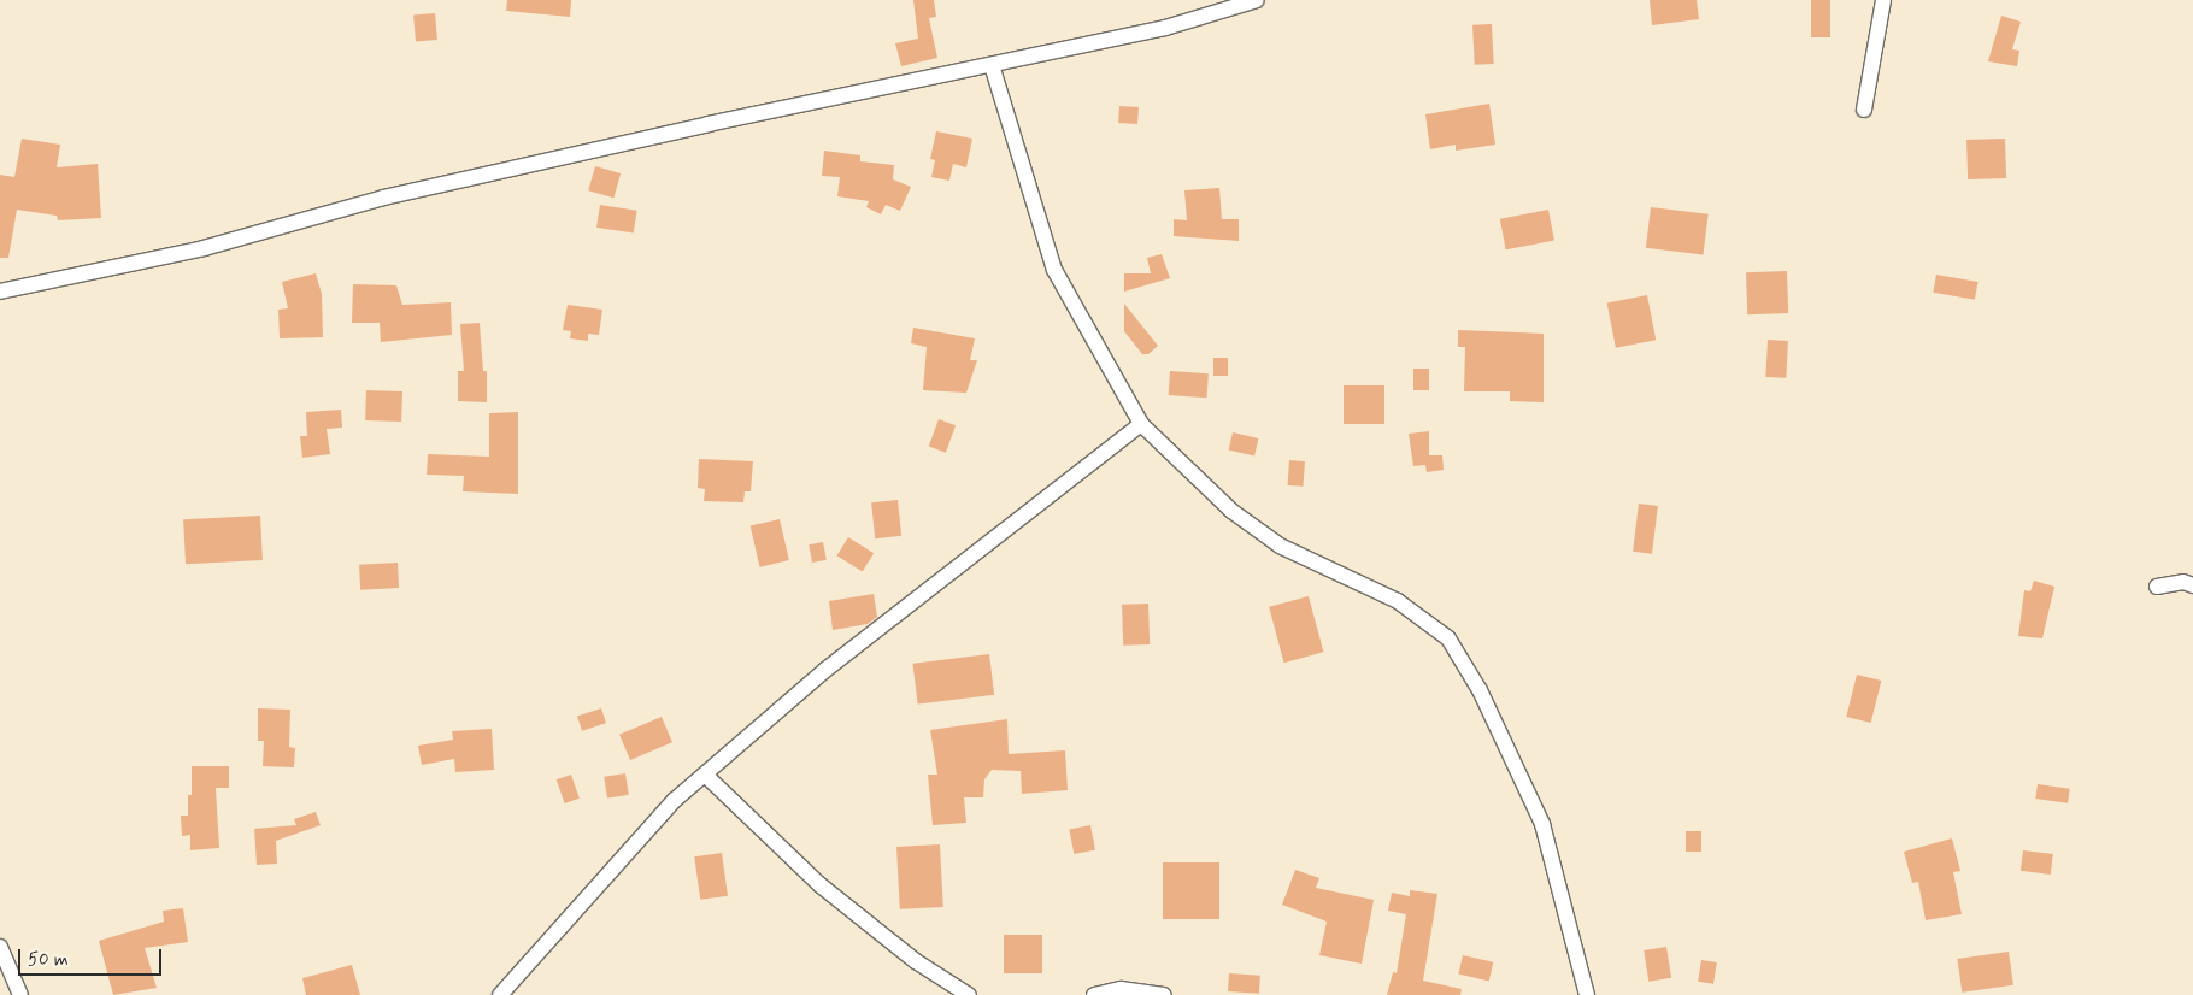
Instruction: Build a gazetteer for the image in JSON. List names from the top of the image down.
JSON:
{
  "scale_bar": "50 m"
}
